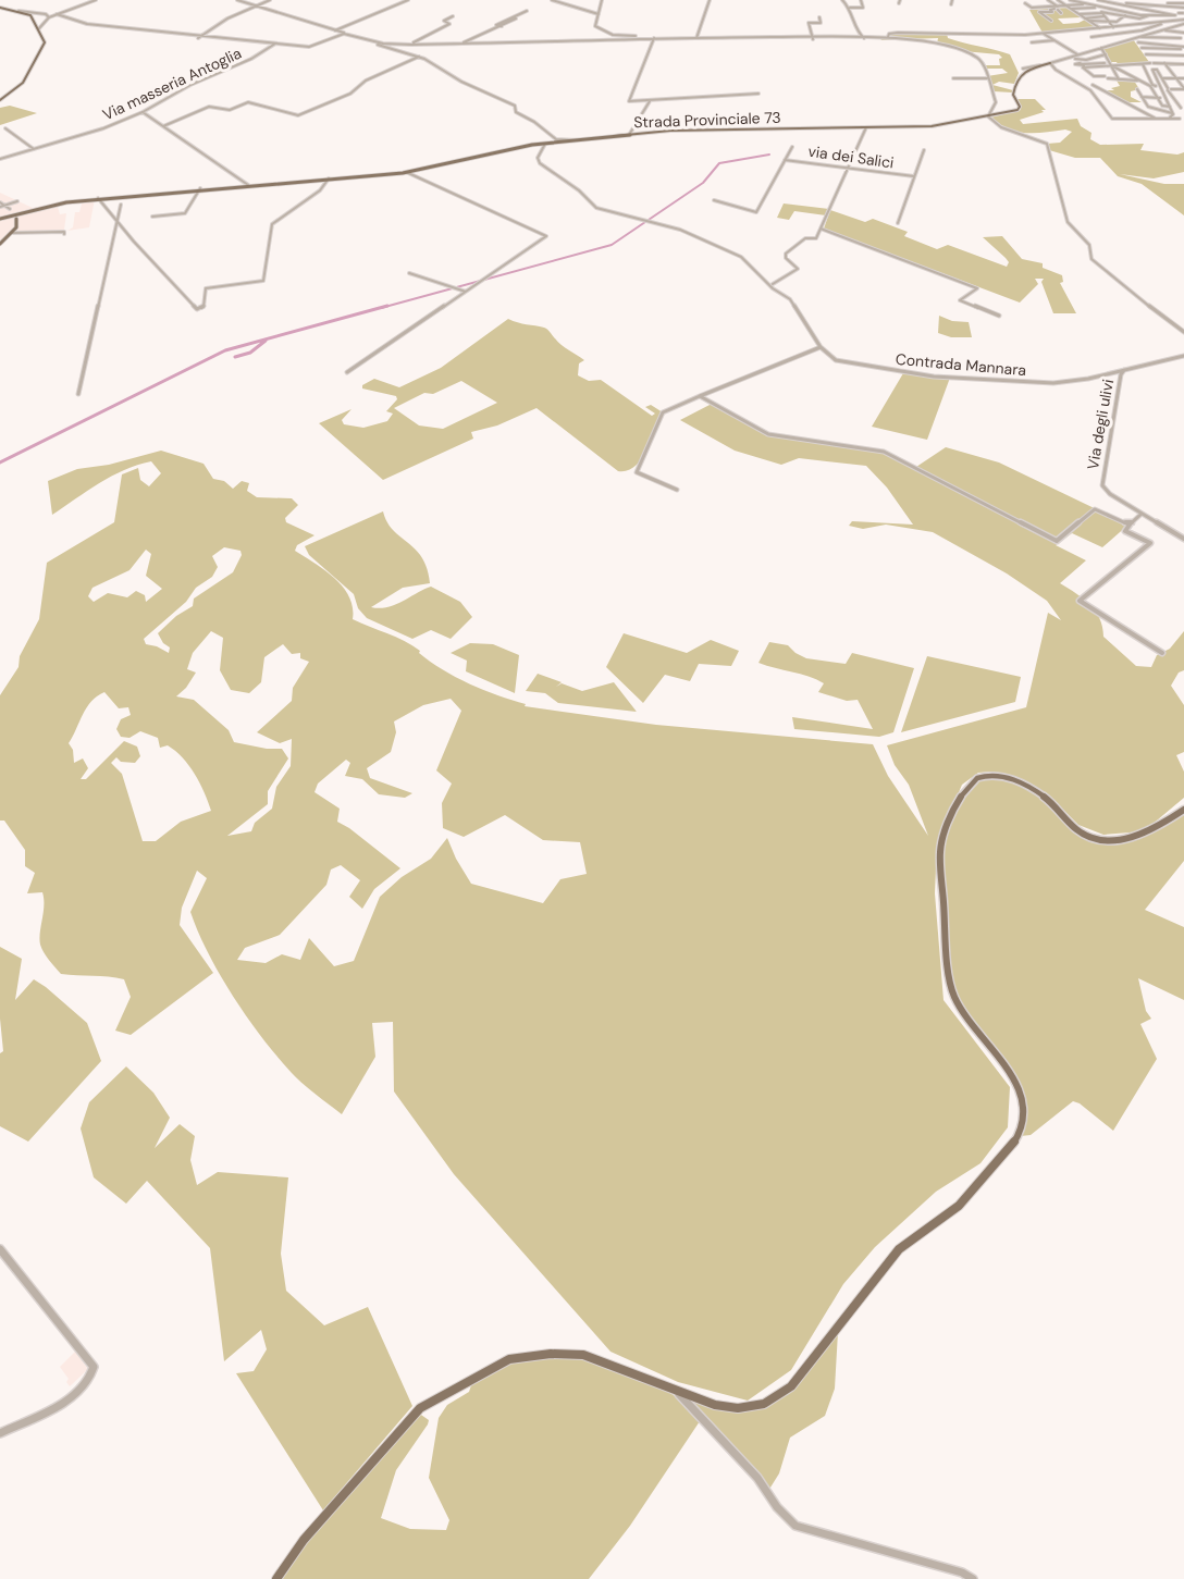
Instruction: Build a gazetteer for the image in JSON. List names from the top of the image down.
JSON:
{
  "streets": {
    "main road": ["Strada Provinciale 73"],
    "street": [
      "Via masseria Antoglia",
      "via dei Salici",
      "Contrada Mannara",
      "Via degli ulivi"
    ]
  },
  "crossings": [
    ["Strada Provinciale 73", "Contrada Mannara"],
    ["Contrada Mannara", "Via degli ulivi"]
  ]
}
